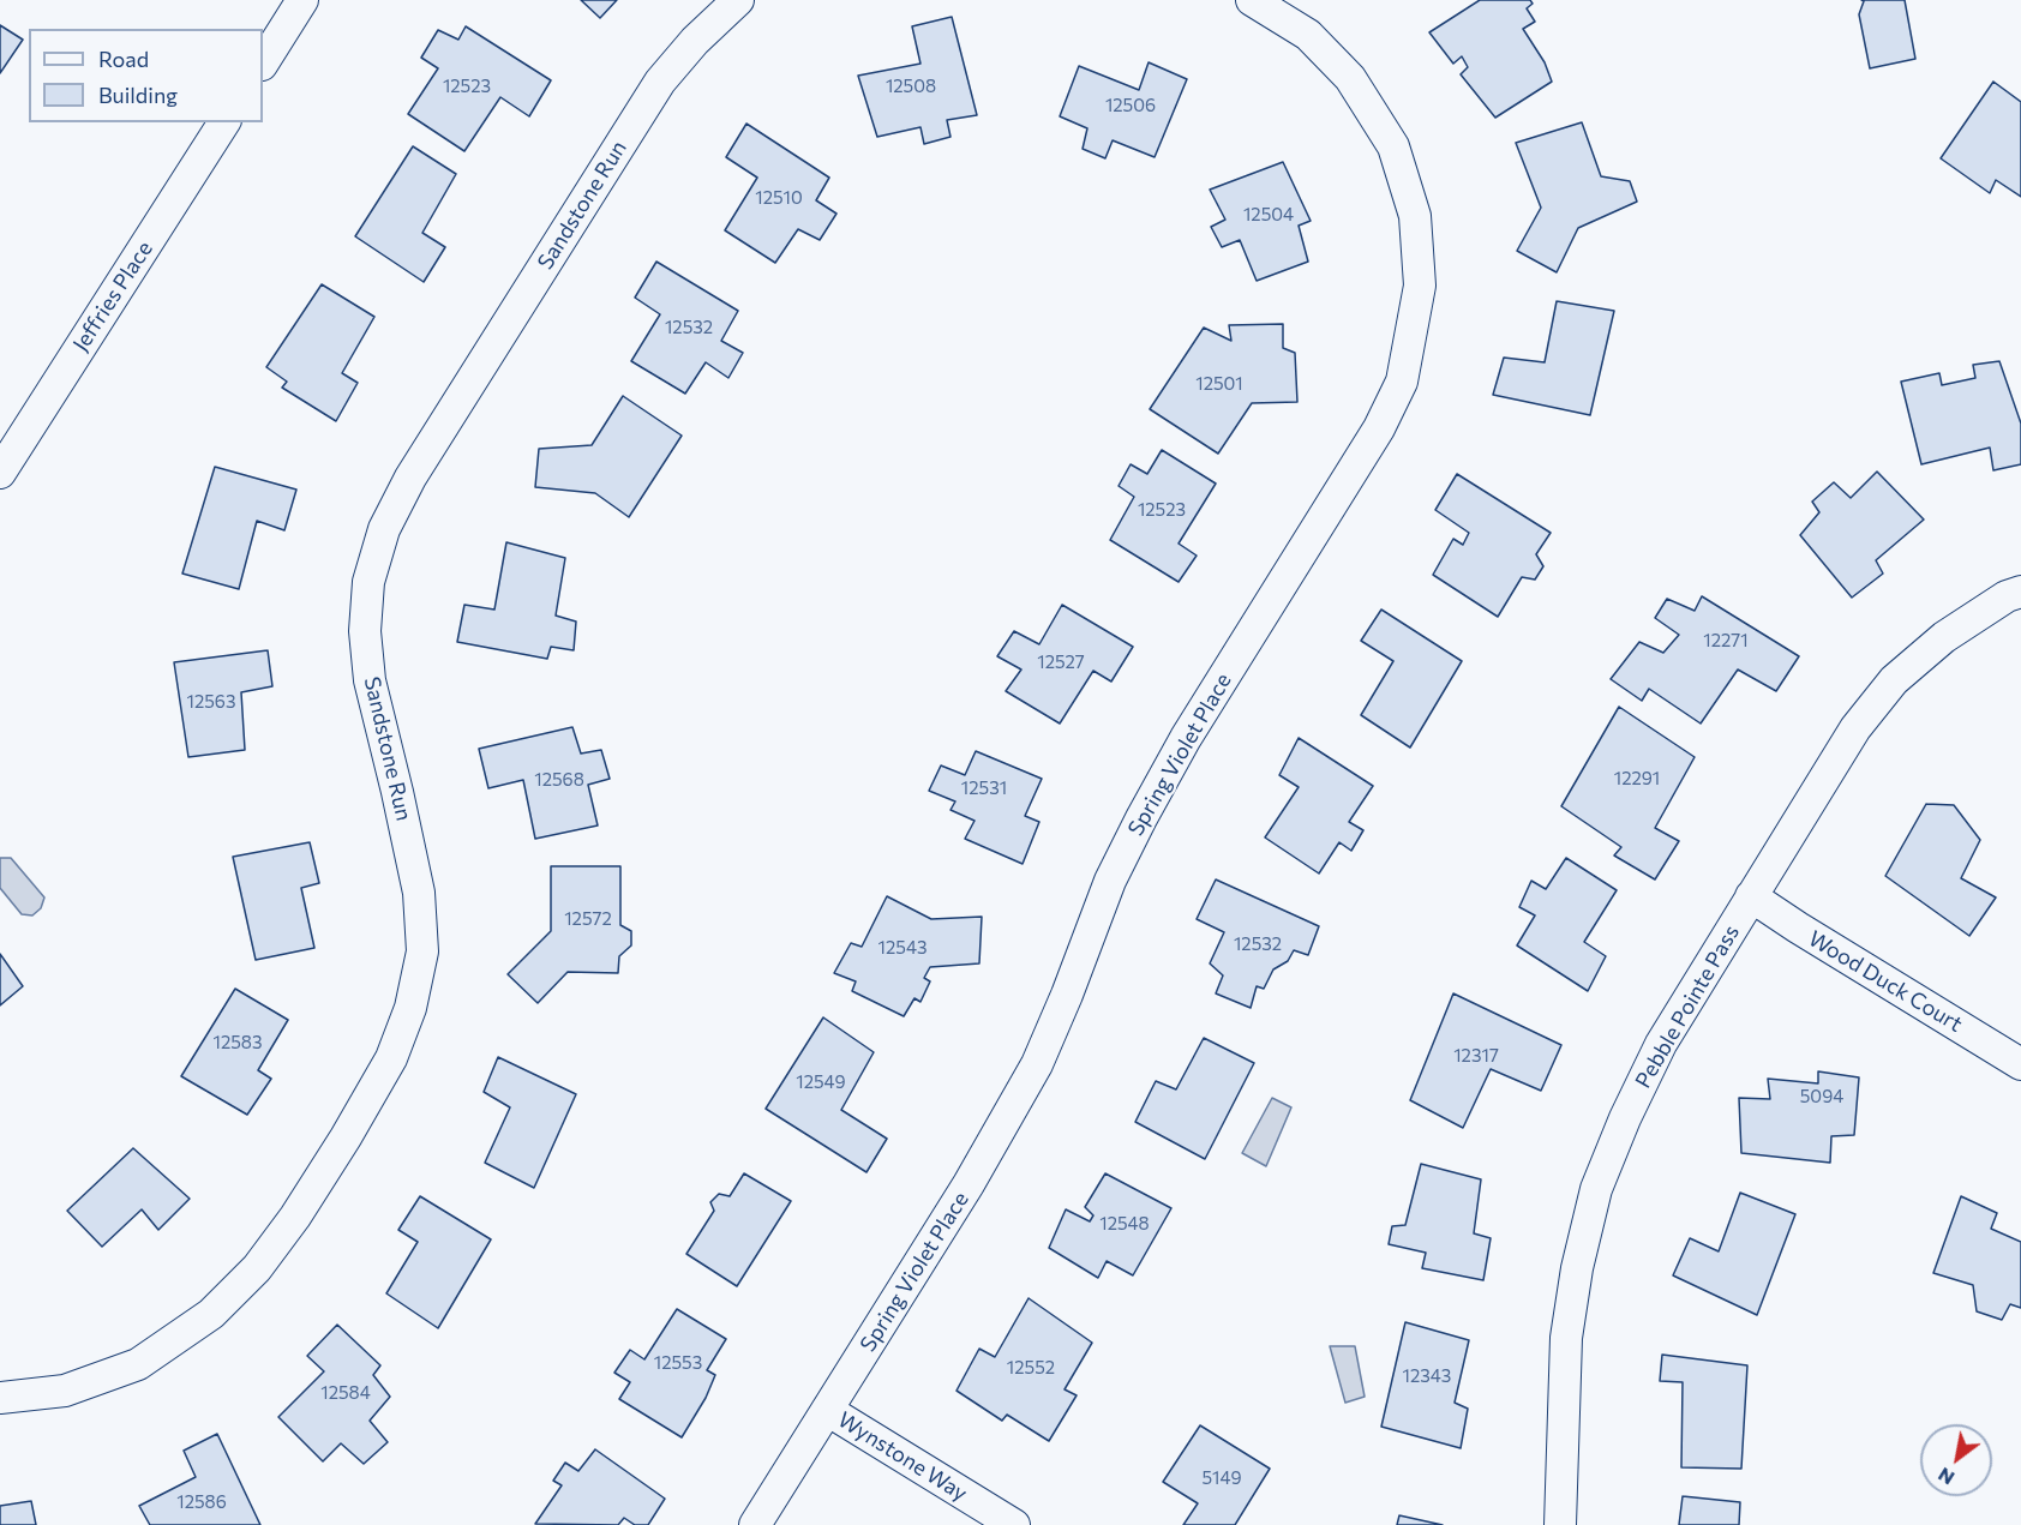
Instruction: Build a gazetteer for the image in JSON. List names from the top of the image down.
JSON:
{
  "streets": {
    "street": [
      "Sandstone Run",
      "Jeffries Place",
      "Spring Violet Place",
      "Wood Duck Court",
      "Pebble Pointe Pass",
      "Wynstone Way"
    ]
  },
  "crossings": [
    ["Spring Violet Place", "Wynstone Way"],
    ["Wood Duck Court", "Pebble Pointe Pass"]
  ],
  "house_numbers": [
    "12523",
    "12508",
    "12506",
    "12510",
    "12504",
    "12532",
    "12501",
    "12523",
    "12271",
    "12527",
    "12563",
    "12291",
    "12568",
    "12531",
    "12572",
    "12532",
    "12543",
    "12583",
    "12317",
    "12549",
    "5094",
    "12548",
    "12553",
    "12552",
    "12343",
    "12584",
    "5149",
    "12586"
  ],
  "legend": ["Road", "Building"],
  "north": "bottom left"
}
